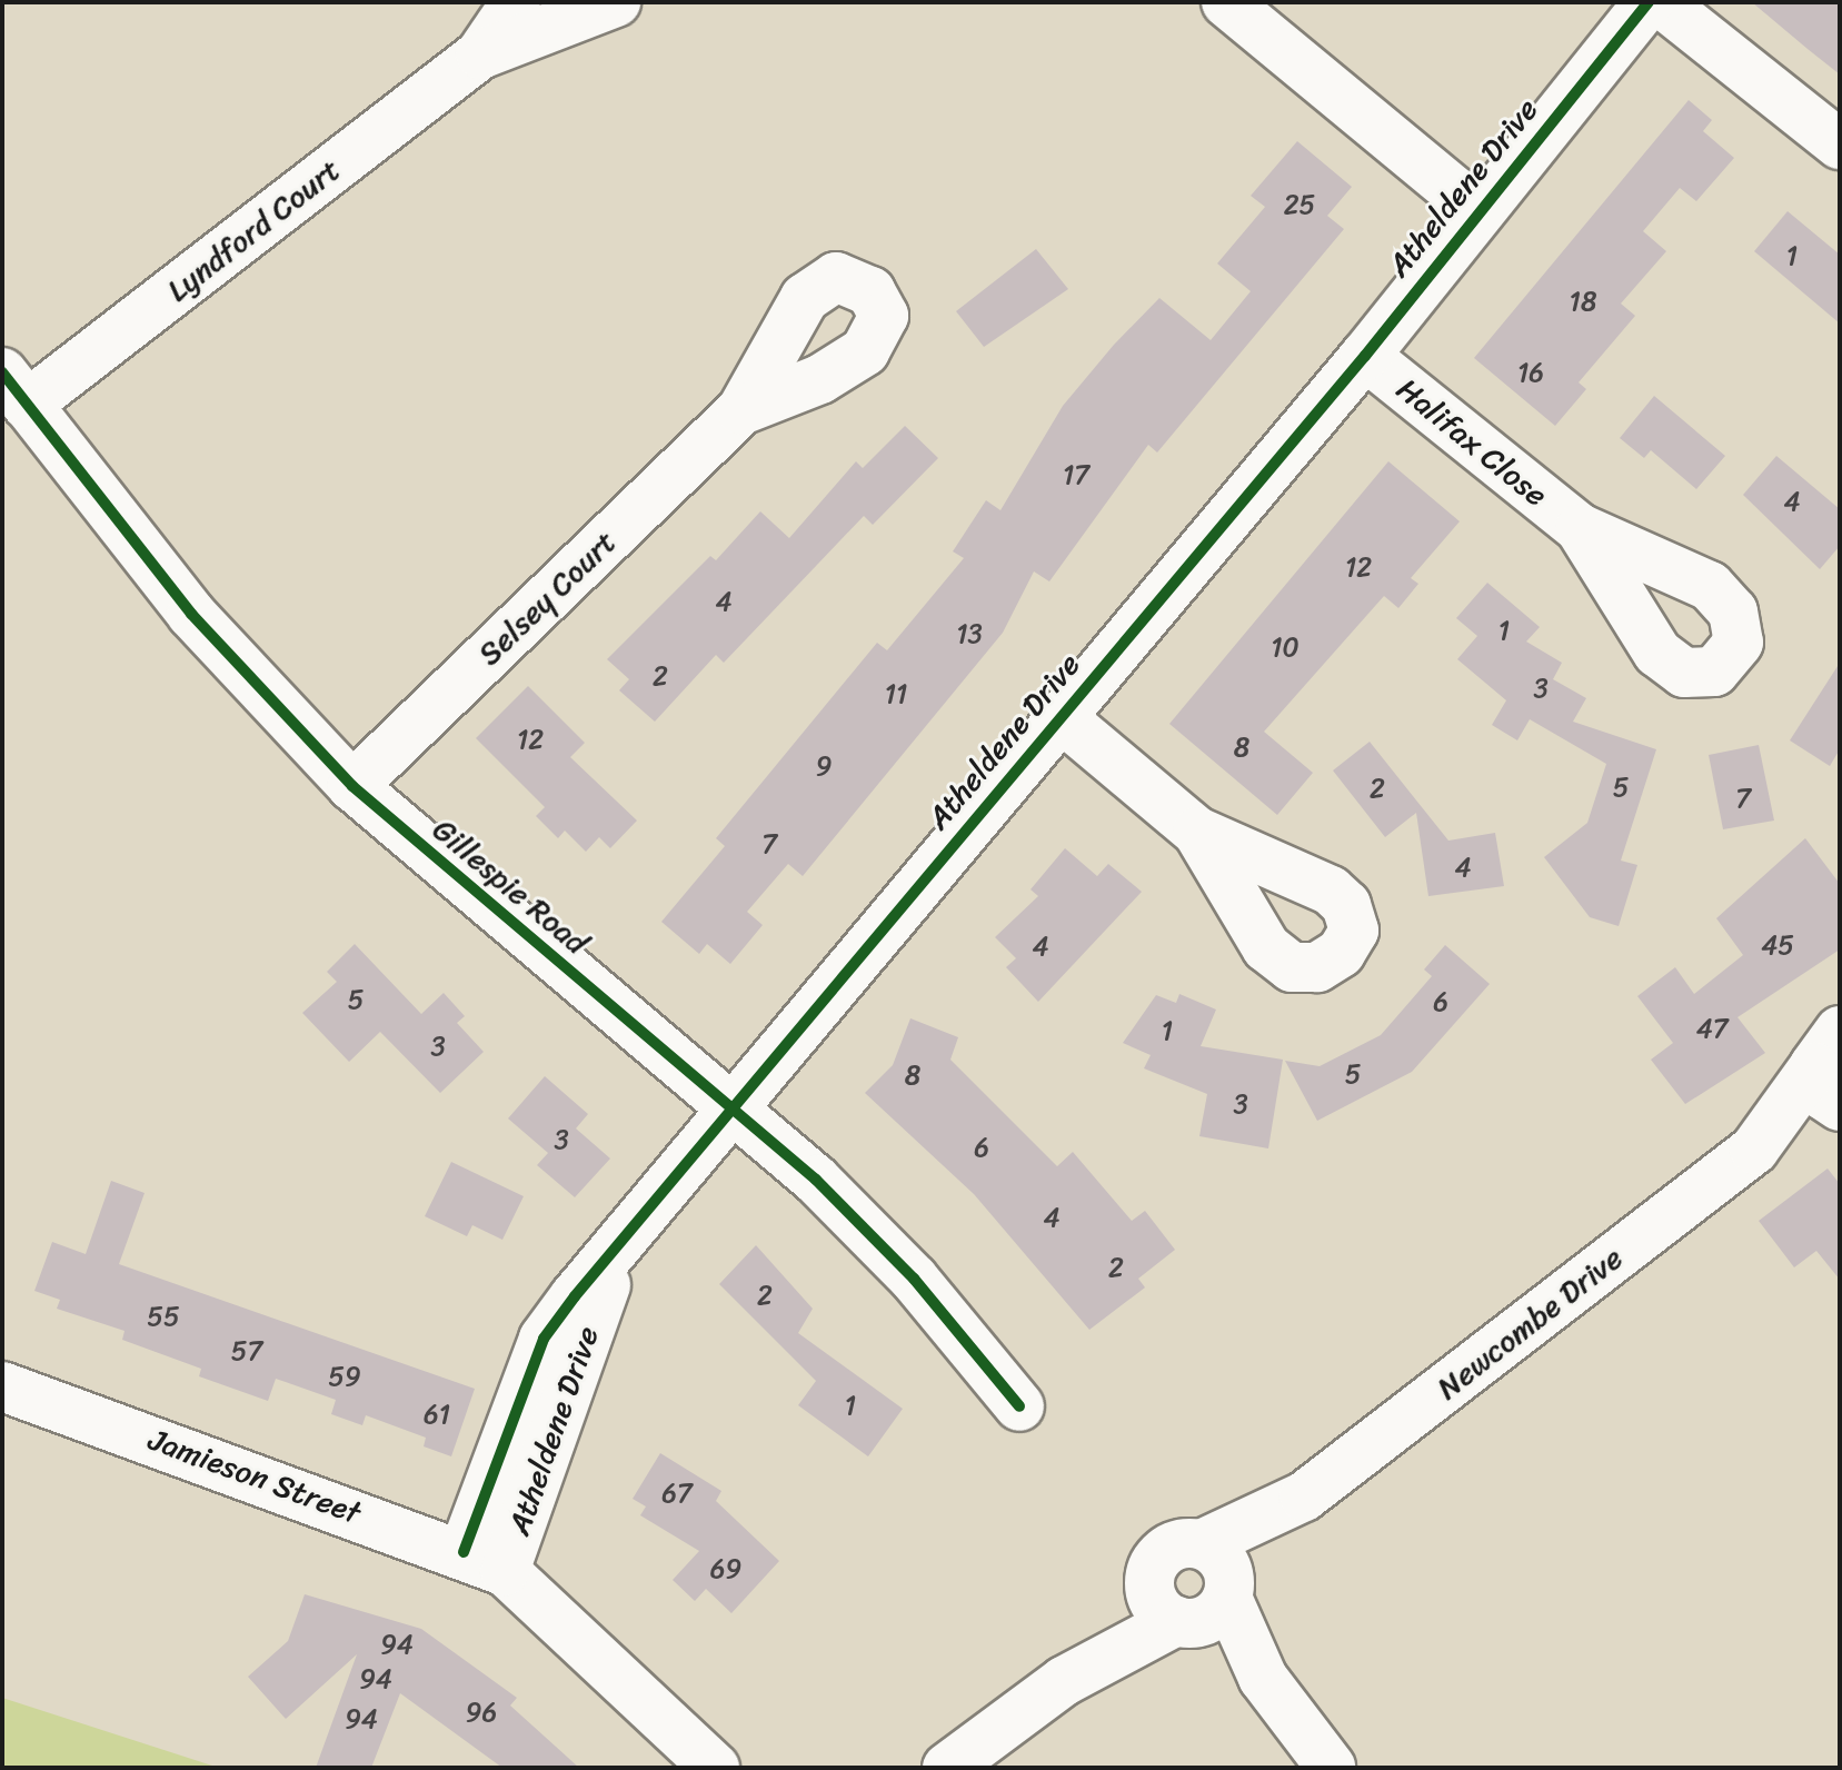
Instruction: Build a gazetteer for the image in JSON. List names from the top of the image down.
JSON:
{
  "streets": {
    "street": [
      "Atheldene Drive",
      "Lyndford Court",
      "Halifax Close",
      "Selsey Court",
      "Gillespie Road",
      "Newcombe Drive",
      "Jamieson Street"
    ]
  },
  "crossings": [
    ["Atheldene Drive", "Halifax Close"],
    ["Atheldene Drive", "Gillespie Road"],
    ["Atheldene Drive", "Jamieson Street"],
    ["Lyndford Court", "Gillespie Road"],
    ["Selsey Court", "Gillespie Road"]
  ],
  "house_numbers": [
    "25",
    "1",
    "18",
    "16",
    "17",
    "4",
    "12",
    "4",
    "1",
    "13",
    "10",
    "2",
    "3",
    "11",
    "12",
    "8",
    "9",
    "5",
    "2",
    "7",
    "7",
    "4",
    "45",
    "4",
    "5",
    "6",
    "47",
    "1",
    "3",
    "5",
    "8",
    "3",
    "3",
    "6",
    "4",
    "2",
    "2",
    "55",
    "57",
    "59",
    "1",
    "61",
    "67",
    "69",
    "94",
    "94",
    "96",
    "94"
  ]
}
